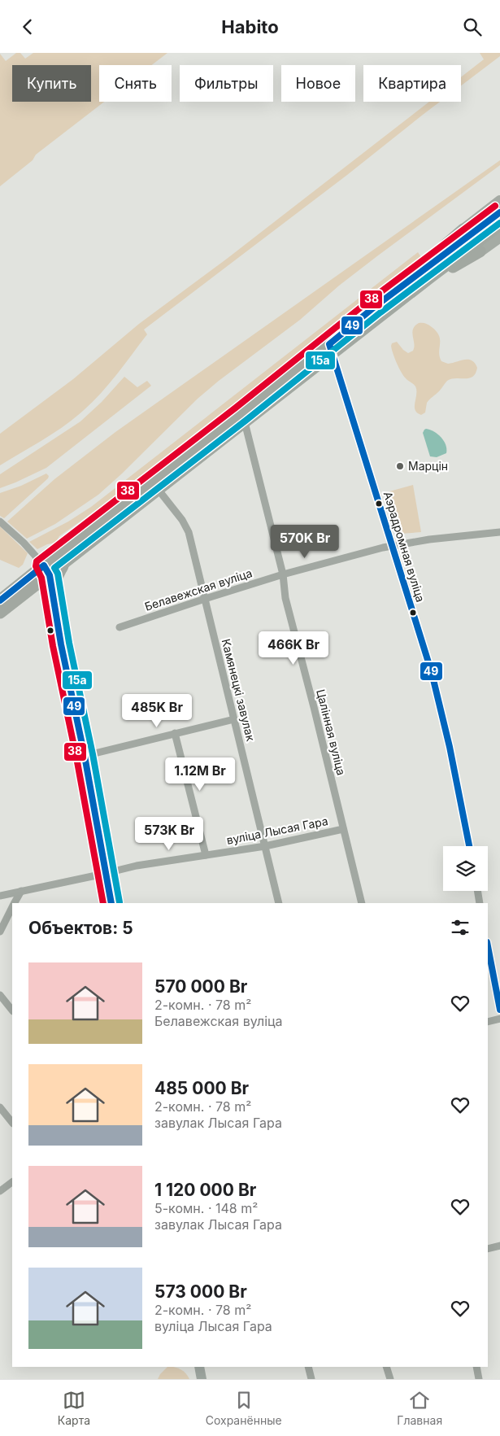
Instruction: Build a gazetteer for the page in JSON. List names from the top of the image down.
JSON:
{
  "streets": {
    "street": [
      "Аэрадромная вуліца",
      "Белавежская вуліца",
      "Камянецкі завулак",
      "Цалінная вуліца",
      "вуліца Лысая Гара"
    ]
  },
  "crossings": [
    ["Аэрадромная вуліца", "Белавежская вуліца"],
    ["Белавежская вуліца", "Камянецкі завулак"],
    ["Белавежская вуліца", "Цалінная вуліца"],
    ["Камянецкі завулак", "вуліца Лысая Гара"],
    ["Цалінная вуліца", "вуліца Лысая Гара"]
  ],
  "places": ["Марцін"],
  "lines": ["transit line 38", "transit line 49", "transit line 15а"],
  "page": {
    "header": "Habito",
    "chip": [
      "Купить",
      "Снять",
      "Фильтры",
      "Новое",
      "Квартира"
    ],
    "price": [
      "570K Br",
      "466K Br",
      "485K Br",
      "1.12M Br",
      "573K Br"
    ],
    "heading": "Объектов: 5",
    "list": [
      {
        "name": "570 000 Br",
        "note": "2-комн. · 78 m² · Белавежская вуліца"
      },
      {
        "name": "485 000 Br",
        "note": "2-комн. · 78 m² · завулак Лысая Гара"
      },
      {
        "name": "1 120 000 Br",
        "note": "5-комн. · 148 m² · завулак Лысая Гара"
      },
      {
        "name": "573 000 Br",
        "note": "2-комн. · 78 m² · вуліца Лысая Гара"
      }
    ],
    "tabs": ["Карта", "Сохранённые", "Главная"]
  }
}
